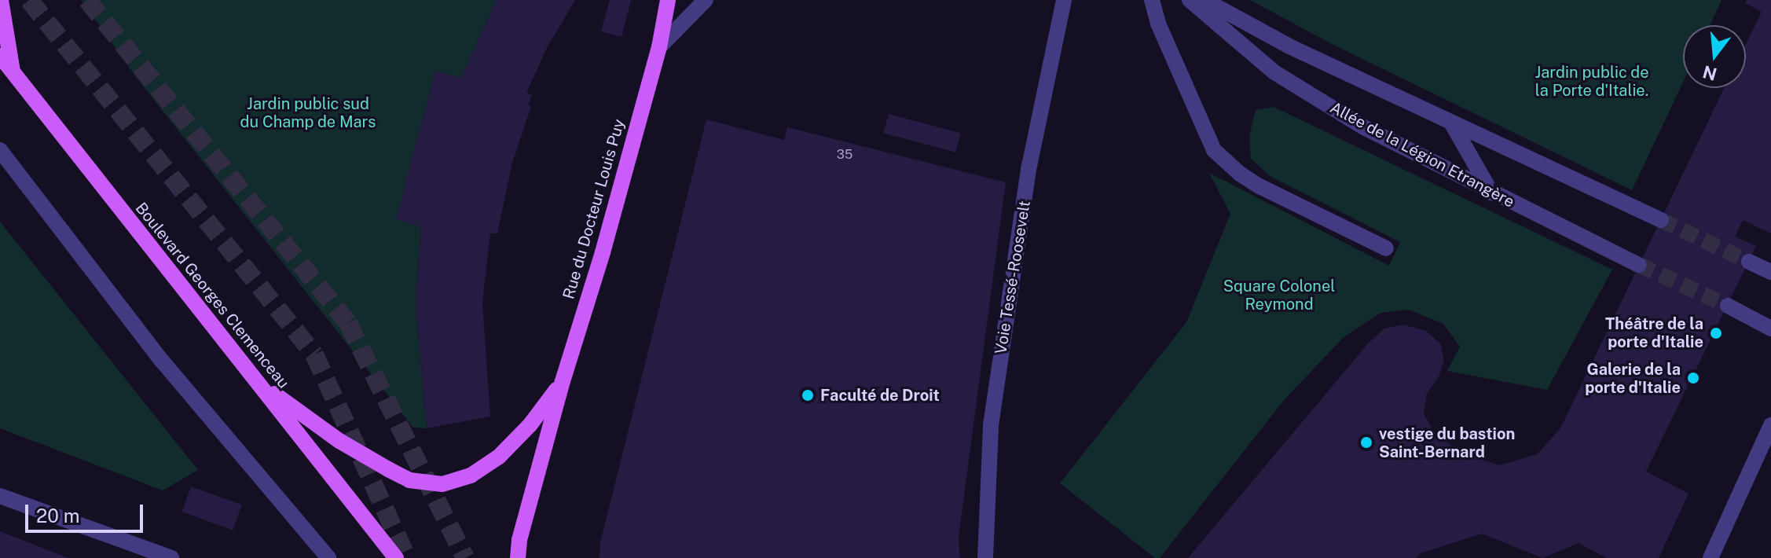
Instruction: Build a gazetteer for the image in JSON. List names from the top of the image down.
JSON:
{
  "streets": {
    "main road": ["Rue du Docteur Louis Puy", "Boulevard Georges Clemenceau"],
    "street": ["Allée de la Légion Etrangère", "Voie Tessé-Roosevelt"]
  },
  "crossings": [
    ["Rue du Docteur Louis Puy", "Boulevard Georges Clemenceau"]
  ],
  "parks": ["Jardin public de la Porte d'Italie.", "Jardin public sud du Champ de Mars", "Square Colonel Reymond"],
  "places": [
    "Théâtre de la porte d'Italie",
    "Galerie de la porte d'Italie",
    "Faculté de Droit",
    "vestige du bastion Saint-Bernard"
  ],
  "house_numbers": ["35"],
  "scale_bar": "20 m",
  "north": "bottom"
}
